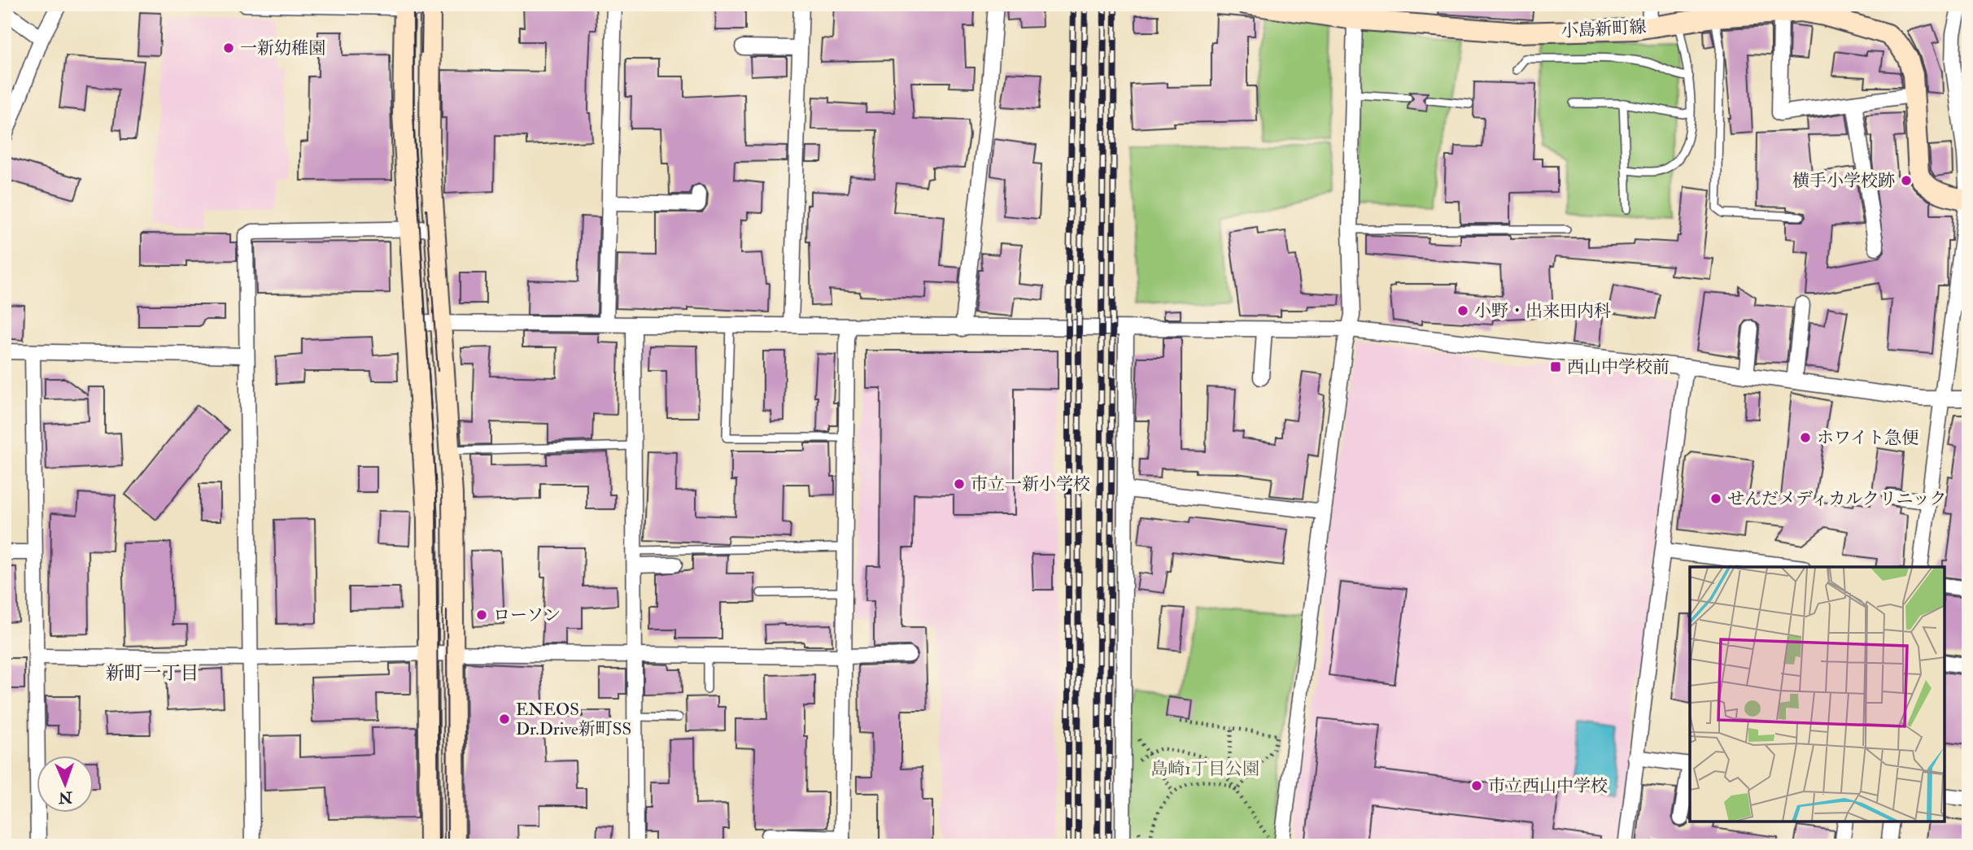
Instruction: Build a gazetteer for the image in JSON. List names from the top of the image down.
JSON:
{
  "streets": {
    "street": ["小島新町線"]
  },
  "districts": ["新町一丁目"],
  "parks": ["島崎1丁目公園"],
  "places": {
    "other": [
      "一新幼稚園",
      "横手小学校跡",
      "小野・出来田内科",
      "ホワイト急便",
      "市立一新小学校",
      "せんだメディカルクリニック",
      "ローソン",
      "ENEOS Dr.Drive新町SS",
      "市立西山中学校"
    ],
    "transit": ["西山中学校前"]
  },
  "north": "bottom"
}
